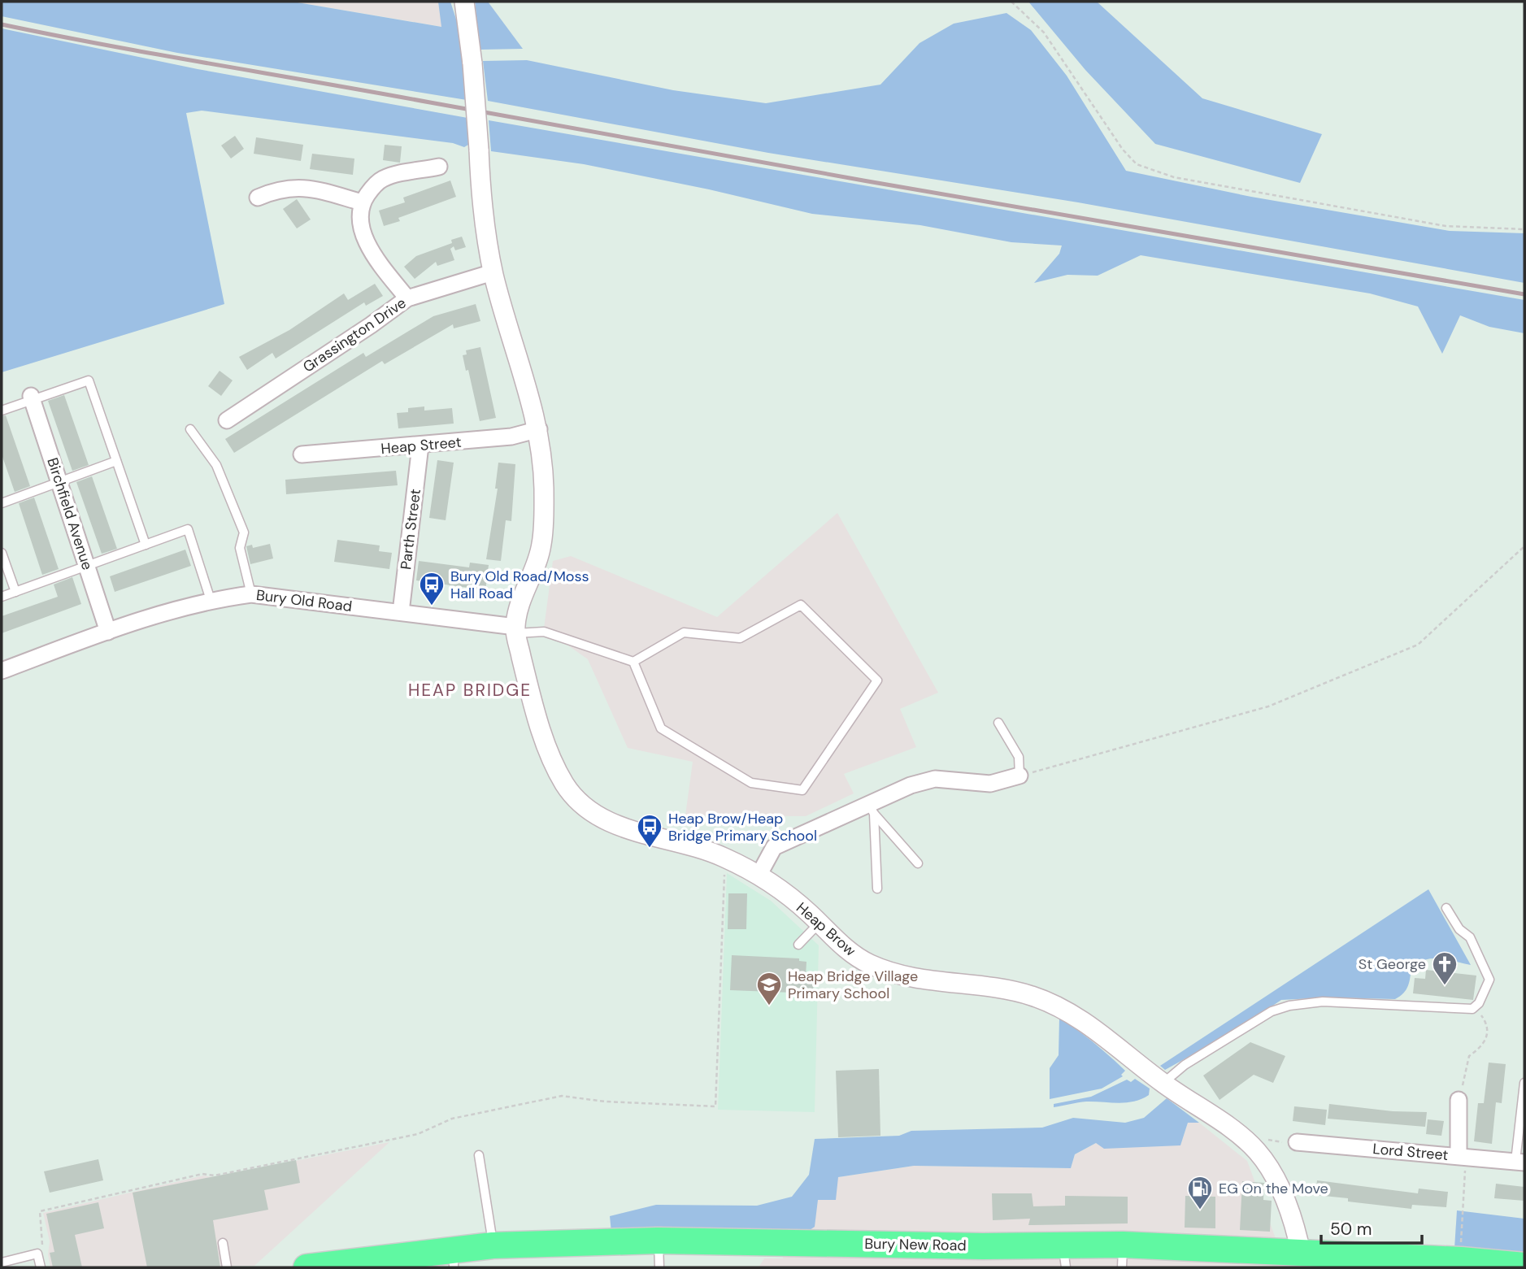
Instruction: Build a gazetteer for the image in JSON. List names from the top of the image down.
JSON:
{
  "streets": {
    "highway": ["Bury New Road"],
    "street": [
      "Grassington Drive",
      "Heap Street",
      "Birchfield Avenue",
      "Parth Street",
      "Bury Old Road",
      "Heap Brow",
      "Lord Street"
    ]
  },
  "crossings": [
    ["Heap Street", "Parth Street"],
    ["Birchfield Avenue", "Bury Old Road"],
    ["Parth Street", "Bury Old Road"],
    ["Bury Old Road", "Heap Brow"],
    ["Heap Brow", "Bury New Road"]
  ],
  "districts": ["HEAP BRIDGE"],
  "places": {
    "bus stop": ["Bury Old Road/Moss Hall Road", "Heap Brow/Heap Bridge Primary School"],
    "church": ["St George"],
    "school or university": ["Heap Bridge Village Primary School"],
    "fuel station": ["EG On the Move"]
  },
  "scale_bar": "50 m"
}
